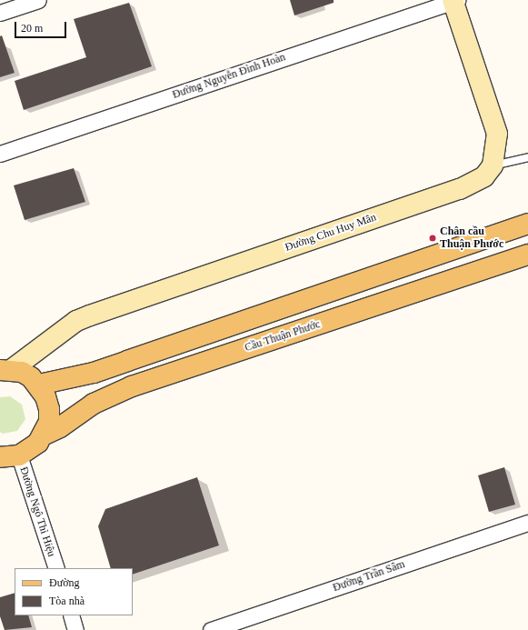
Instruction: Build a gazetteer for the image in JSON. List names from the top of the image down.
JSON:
{
  "streets": {
    "main road": ["Cầu Thuận Phước"],
    "street": [
      "Đường Nguyễn Đình Hoàn",
      "Đường Chu Huy Mân",
      "Đường Ngô Thì Hiệu",
      "Đường Trần Sâm"
    ]
  },
  "places": ["Chân cầu Thuận Phước"],
  "legend": ["Đường", "Tòa nhà"],
  "scale_bar": "20 m"
}
